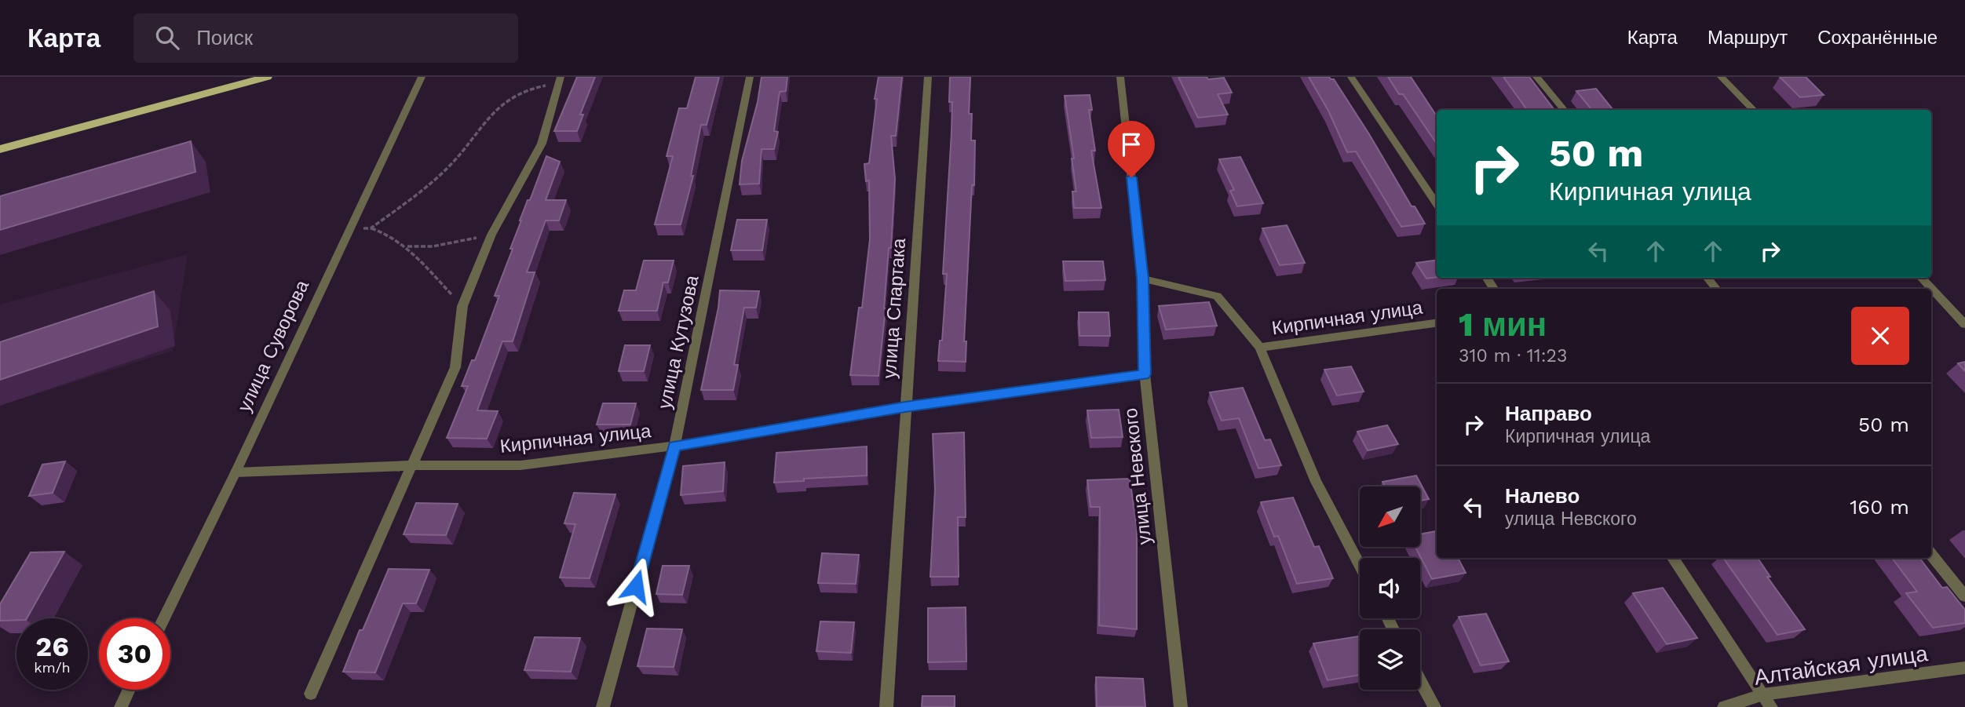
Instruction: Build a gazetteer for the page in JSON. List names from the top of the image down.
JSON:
{
  "streets": {
    "street": [
      "улица Спартака",
      "Кирпичная улица",
      "улица Кутузова",
      "улица Суворова",
      "улица Невского",
      "Алтайская улица"
    ]
  },
  "crossings": [
    ["улица Спартака", "Кирпичная улица"],
    ["Кирпичная улица", "улица Кутузова"],
    ["Кирпичная улица", "улица Суворова"],
    ["Кирпичная улица", "улица Невского"]
  ],
  "north": "bottom left",
  "page": {
    "header": "Карта",
    "search": "Поиск",
    "nav": ["Карта", "Маршрут", "Сохранённые"],
    "turn": ["50 m", "Кирпичная улица"],
    "heading": ["1 мин", "310 m · 11:23"],
    "list": [
      {
        "name": "Направо",
        "note": "Кирпичная улица",
        "value": "50 m"
      },
      {
        "name": "Налево",
        "note": "улица Невского",
        "value": "160 m"
      }
    ],
    "speed": "26 km/h",
    "limit": "30"
  }
}
